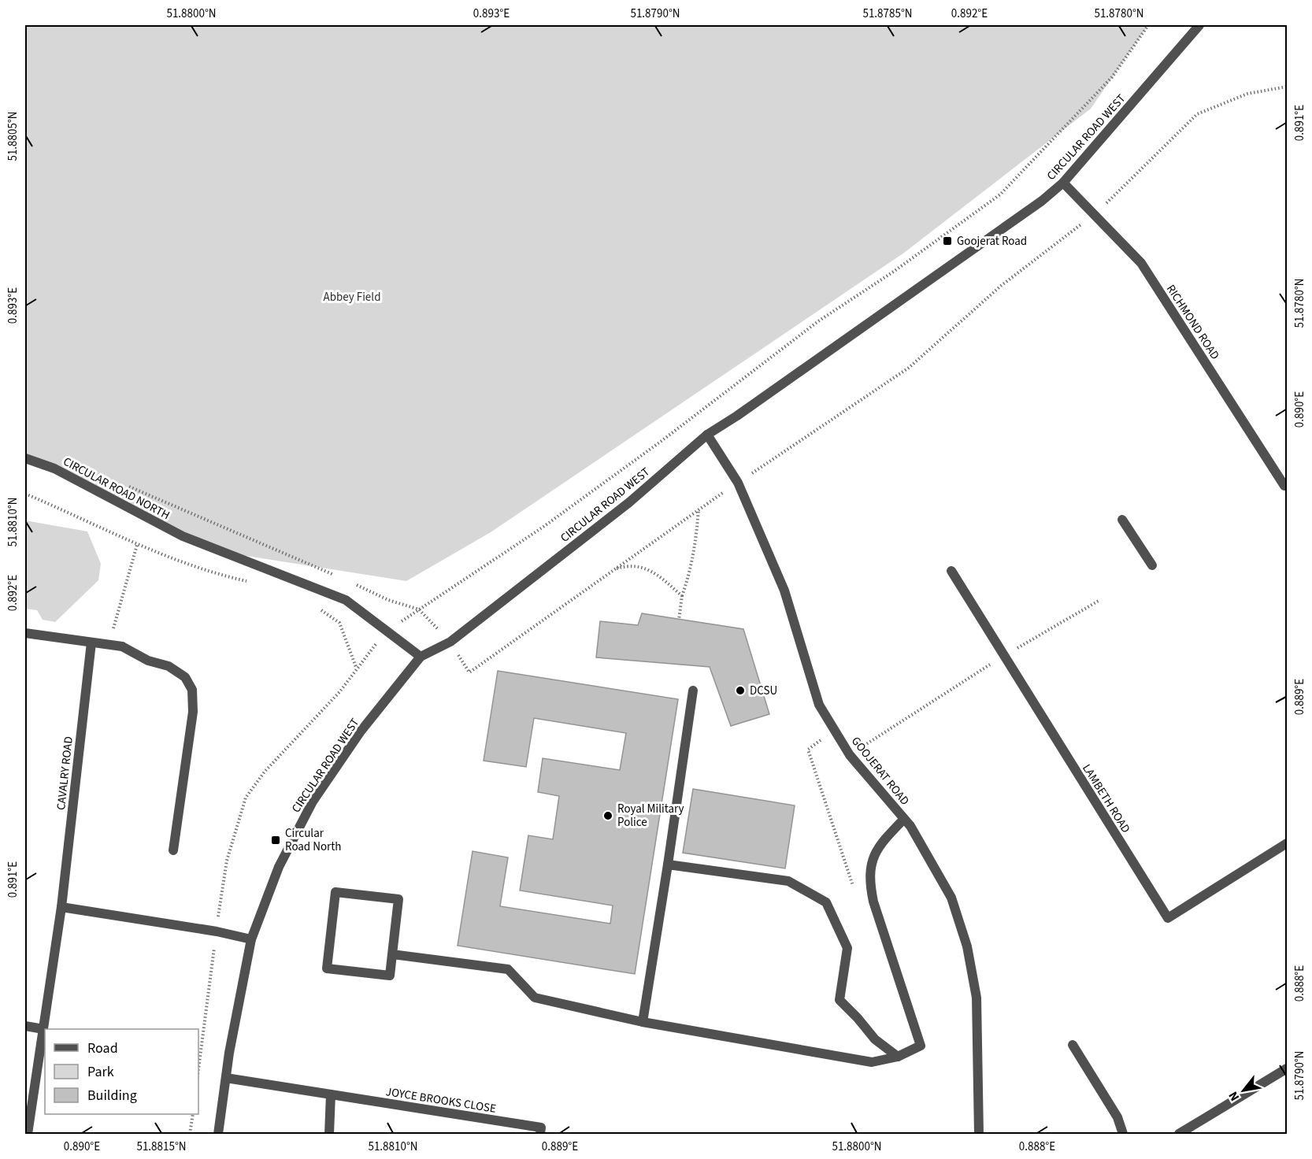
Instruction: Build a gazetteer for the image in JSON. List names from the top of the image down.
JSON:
{
  "streets": {
    "street": [
      "CIRCULAR ROAD WEST",
      "RICHMOND ROAD",
      "CIRCULAR ROAD NORTH",
      "GOOJERAT ROAD",
      "CAVALRY ROAD",
      "LAMBETH ROAD",
      "JOYCE BROOKS CLOSE"
    ]
  },
  "crossings": [
    ["CIRCULAR ROAD WEST", "RICHMOND ROAD"],
    ["CIRCULAR ROAD WEST", "CIRCULAR ROAD NORTH"],
    ["CIRCULAR ROAD WEST", "GOOJERAT ROAD"],
    ["CIRCULAR ROAD WEST", "JOYCE BROOKS CLOSE"]
  ],
  "parks": ["Abbey Field"],
  "places": {
    "transit": ["Goojerat Road", "Circular Road North"],
    "other": ["DCSU", "Royal Military Police"]
  },
  "legend": ["Road", "Park", "Building"],
  "north": "bottom left",
  "coordinates": [
    "51.8800°N",
    "0.893°E",
    "51.8790°N",
    "51.8785°N",
    "0.892°E",
    "51.8780°N",
    "0.891°E",
    "51.8805°N",
    "0.890°E",
    "51.8810°N",
    "0.889°E",
    "0.888°E",
    "51.8815°N"
  ]
}
